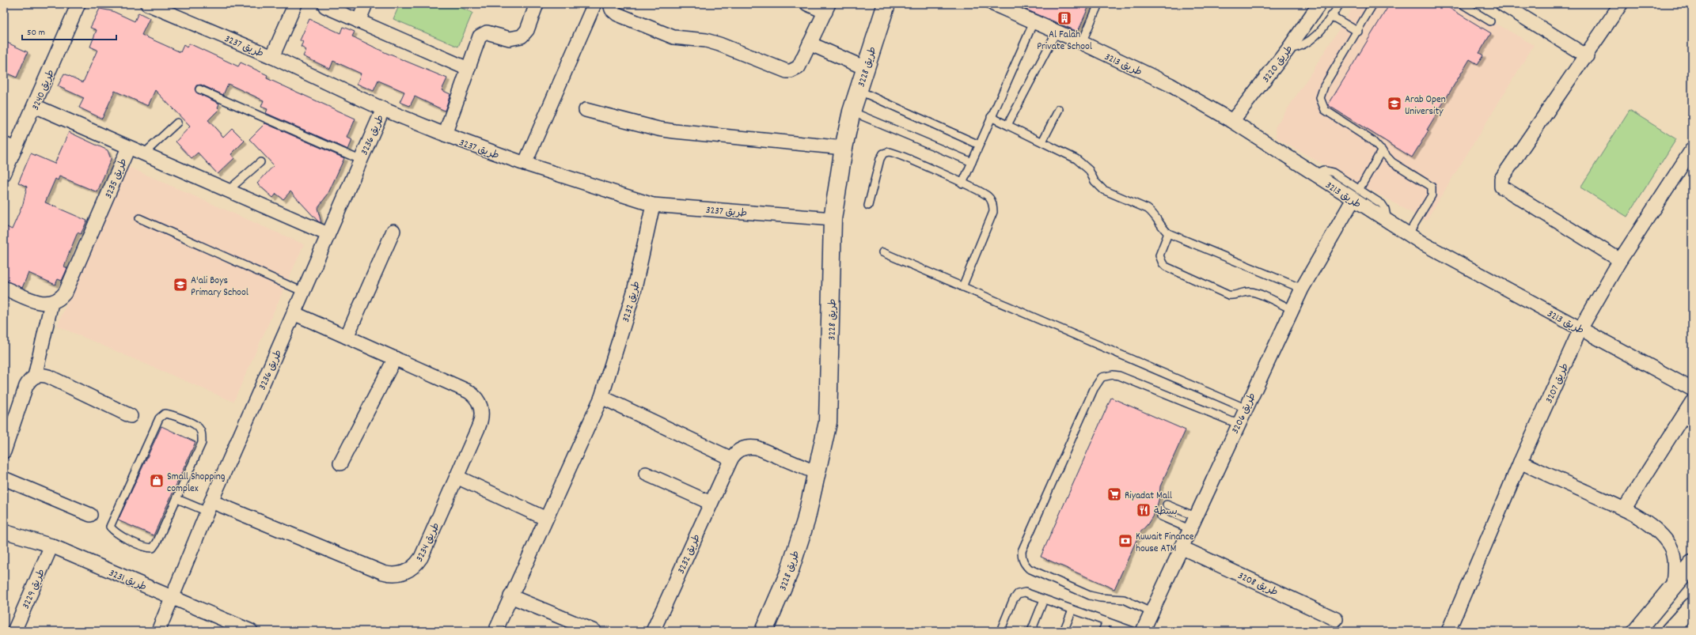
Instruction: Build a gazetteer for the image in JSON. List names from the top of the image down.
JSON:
{
  "streets": {
    "street": [
      "طريق 3237",
      "طريق 3213",
      "طريق 3220",
      "طريق 3228",
      "طريق 3240",
      "طريق 3236",
      "طريق 3235",
      "طريق 3232",
      "طريق 3207",
      "طريق 3206",
      "طريق 3234",
      "طريق 3231",
      "طريق 3208",
      "طريق 3229"
    ]
  },
  "crossings": [
    ["طريق 3237", "طريق 3228"],
    ["طريق 3237", "طريق 3236"],
    ["طريق 3237", "طريق 3232"],
    ["طريق 3213", "طريق 3220"],
    ["طريق 3213", "طريق 3207"],
    ["طريق 3213", "طريق 3206"],
    ["طريق 3228", "طريق 3232"],
    ["طريق 3236", "طريق 3235"],
    ["طريق 3236", "طريق 3234"],
    ["طريق 3236", "طريق 3231"],
    ["طريق 3206", "طريق 3208"],
    ["طريق 3231", "طريق 3229"]
  ],
  "places": {
    "building": ["Al Falah Private School"],
    "school or university": ["Arab Open University", "A'ali Boys Primary School"],
    "shop": ["Small Shopping complex"],
    "supermarket": ["Riyadat Mall"],
    "restaurant": ["بسطة"],
    "bank": ["Kuwait Finance house ATM"]
  },
  "scale_bar": "50 m"
}
